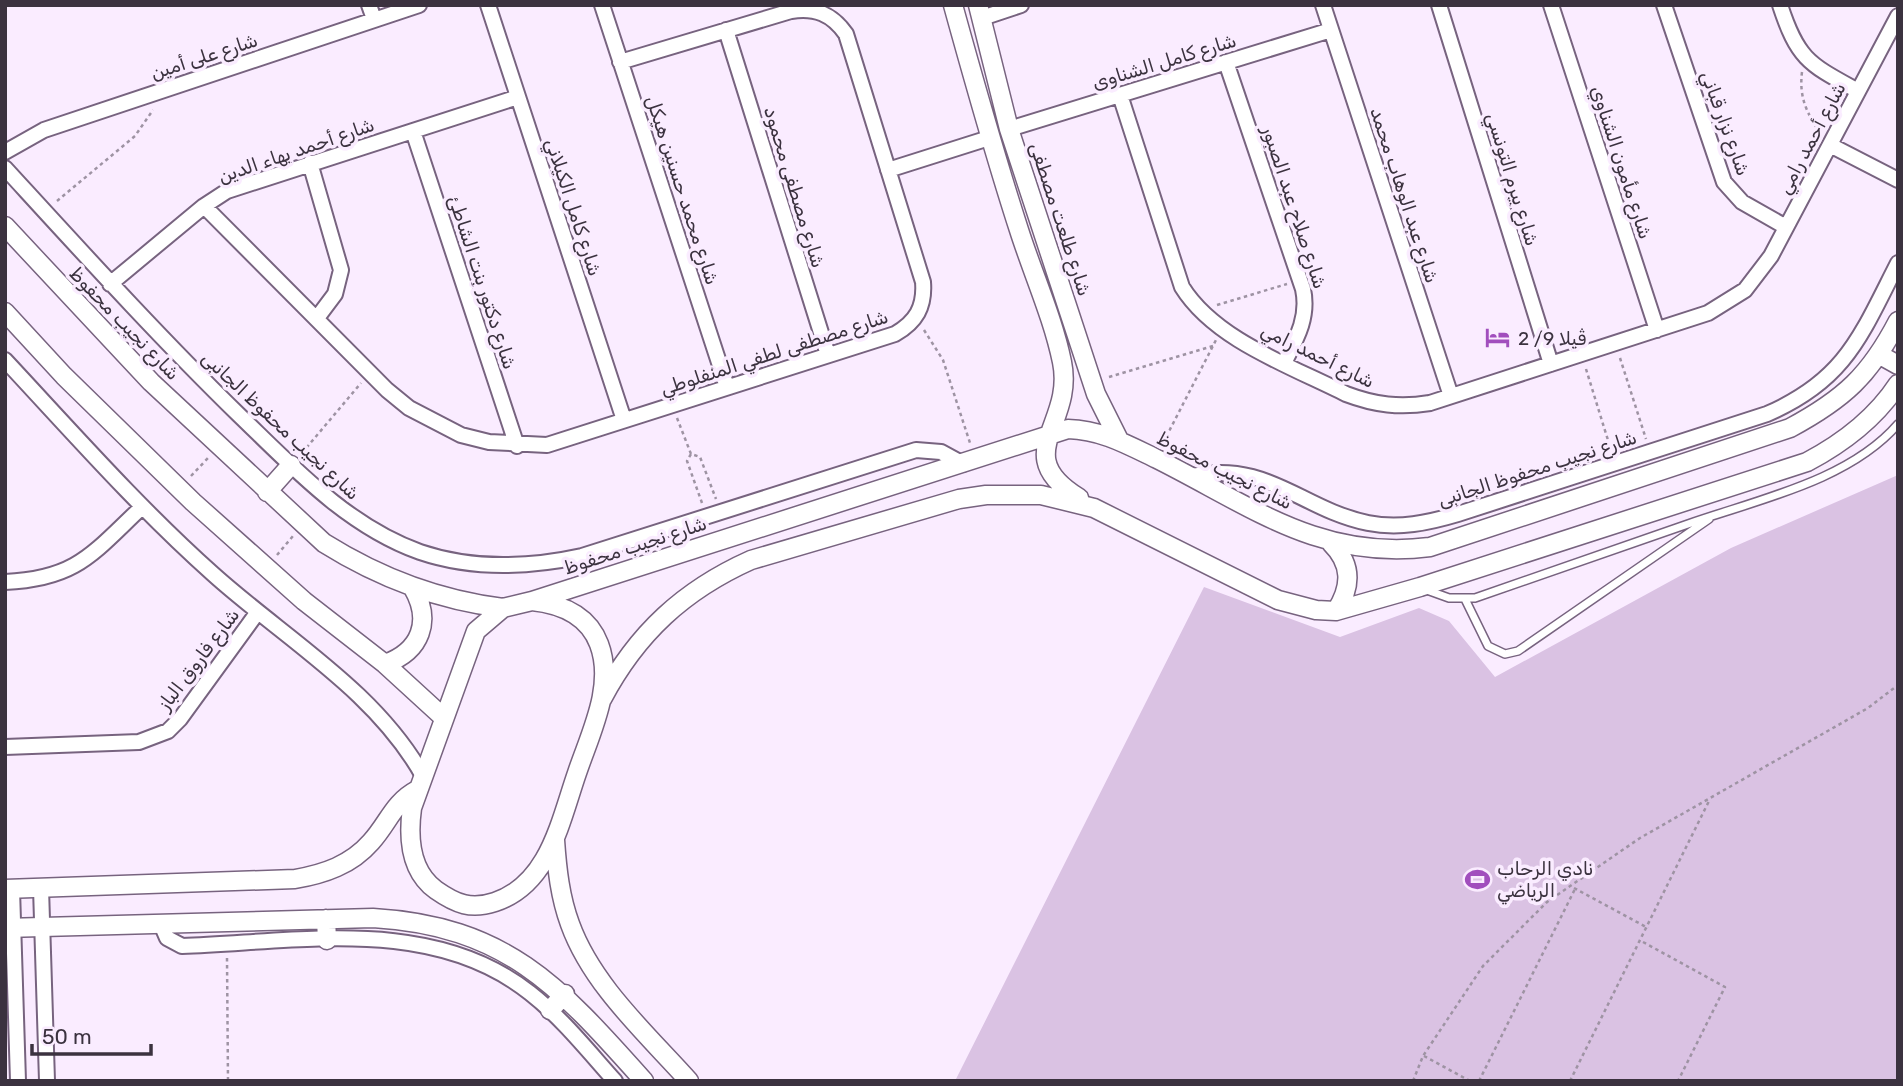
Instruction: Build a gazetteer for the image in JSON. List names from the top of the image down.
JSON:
{
  "streets": {
    "street": [
      "شارع على أمين",
      "شارع كامل الشناوى",
      "شارع نزار قباني",
      "شارع أحمد رامي",
      "شارع أحمد بهاء الدين",
      "شارع مأمون الشناوي",
      "شارع بيرم التونسي",
      "شارع مصطفى محمود",
      "شارع محمد حسنين هيكل",
      "شارع عبد الوهاب محمد",
      "شارع كامل الكيلاني",
      "شارع صلاح عبد الصبور",
      "شارع طلعت مصطفى",
      "شارع دكتور بنت الشاطئ",
      "شارع نجيب محفوظ",
      "شارع مصطفى لطفي المنفلوطي",
      "شارع نجيب محفوظ الجانبى",
      "شارع فاروق الباز"
    ]
  },
  "crossings": [
    ["شارع كامل الشناوى", "شارع أحمد رامي"],
    ["شارع كامل الشناوى", "شارع عبد الوهاب محمد"],
    ["شارع كامل الشناوى", "شارع صلاح عبد الصبور"],
    ["شارع كامل الشناوى", "شارع طلعت مصطفى"],
    ["شارع نزار قباني", "شارع أحمد رامي"],
    ["شارع أحمد رامي", "شارع مأمون الشناوي"],
    ["شارع أحمد رامي", "شارع بيرم التونسي"],
    ["شارع أحمد رامي", "شارع عبد الوهاب محمد"],
    ["شارع أحمد رامي", "شارع صلاح عبد الصبور"],
    ["شارع أحمد بهاء الدين", "شارع كامل الكيلاني"],
    ["شارع أحمد بهاء الدين", "شارع دكتور بنت الشاطئ"],
    ["شارع أحمد بهاء الدين", "شارع مصطفى لطفي المنفلوطي"],
    ["شارع أحمد بهاء الدين", "شارع نجيب محفوظ الجانبى"],
    ["شارع مصطفى محمود", "شارع مصطفى لطفي المنفلوطي"],
    ["شارع محمد حسنين هيكل", "شارع مصطفى لطفي المنفلوطي"],
    ["شارع كامل الكيلاني", "شارع مصطفى لطفي المنفلوطي"],
    ["شارع طلعت مصطفى", "شارع نجيب محفوظ"],
    ["شارع دكتور بنت الشاطئ", "شارع مصطفى لطفي المنفلوطي"],
    ["شارع نجيب محفوظ", "شارع نجيب محفوظ الجانبى"]
  ],
  "places": {
    "hotel": ["ڤيلا 9/ 2"],
    "sports": ["نادي الرحاب الرياضي"]
  },
  "scale_bar": "50 m"
}
